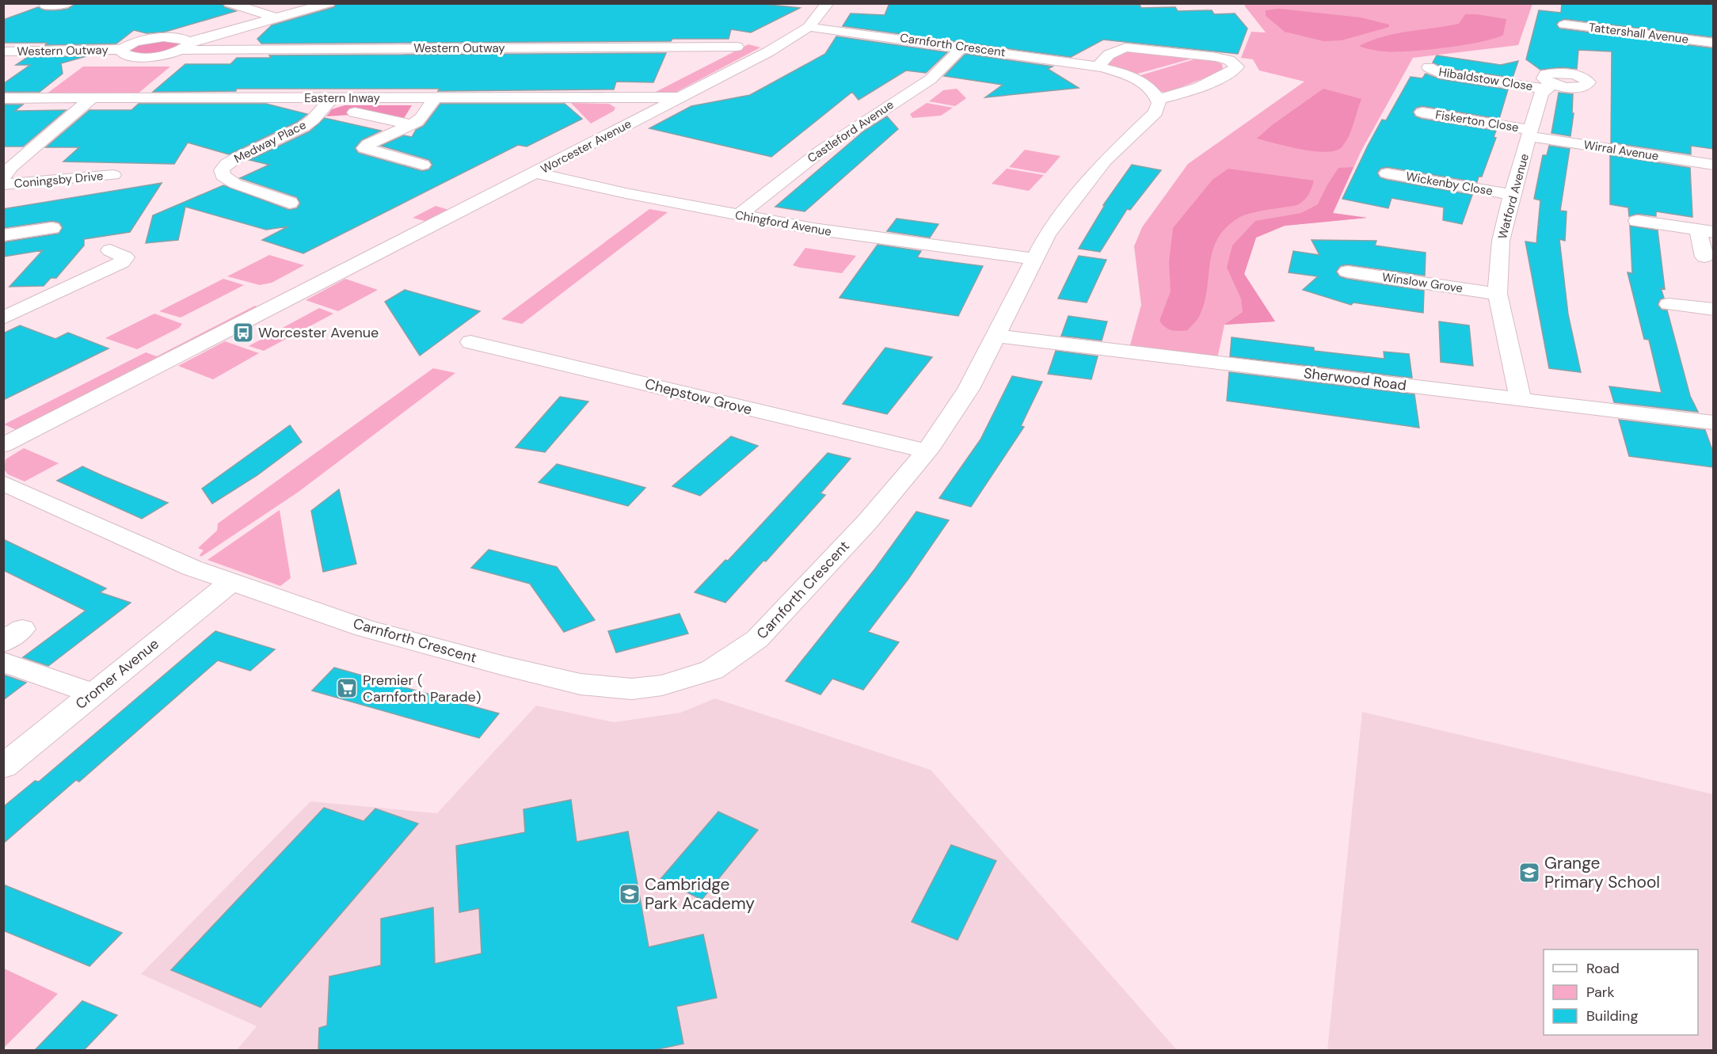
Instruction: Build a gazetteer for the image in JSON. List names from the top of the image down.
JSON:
{
  "streets": {
    "street": [
      "Tattershall Avenue",
      "Carnforth Crescent",
      "Western Outway",
      "Hibaldstow Close",
      "Eastern Inway",
      "Fiskerton Close",
      "Castleford Avenue",
      "Medway Place",
      "Worcester Avenue",
      "Wirral Avenue",
      "Coningsby Drive",
      "Wickenby Close",
      "Watford Avenue",
      "Chingford Avenue",
      "Winslow Grove",
      "Sherwood Road",
      "Chepstow Grove",
      "Cromer Avenue"
    ]
  },
  "crossings": [
    ["Carnforth Crescent", "Castleford Avenue"],
    ["Carnforth Crescent", "Worcester Avenue"],
    ["Carnforth Crescent", "Chingford Avenue"],
    ["Carnforth Crescent", "Sherwood Road"],
    ["Carnforth Crescent", "Chepstow Grove"],
    ["Carnforth Crescent", "Cromer Avenue"],
    ["Hibaldstow Close", "Watford Avenue"],
    ["Eastern Inway", "Medway Place"],
    ["Eastern Inway", "Worcester Avenue"],
    ["Eastern Inway", "Coningsby Drive"],
    ["Fiskerton Close", "Wirral Avenue"],
    ["Fiskerton Close", "Watford Avenue"],
    ["Castleford Avenue", "Chingford Avenue"],
    ["Worcester Avenue", "Chingford Avenue"],
    ["Wirral Avenue", "Watford Avenue"],
    ["Wickenby Close", "Watford Avenue"],
    ["Watford Avenue", "Winslow Grove"],
    ["Watford Avenue", "Sherwood Road"]
  ],
  "places": {
    "bus stop": ["Worcester Avenue"],
    "supermarket": ["Premier ( Carnforth Parade)"],
    "school or university": ["Grange Primary School", "Cambridge Park Academy"]
  },
  "legend": ["Road", "Park", "Building"]
}
